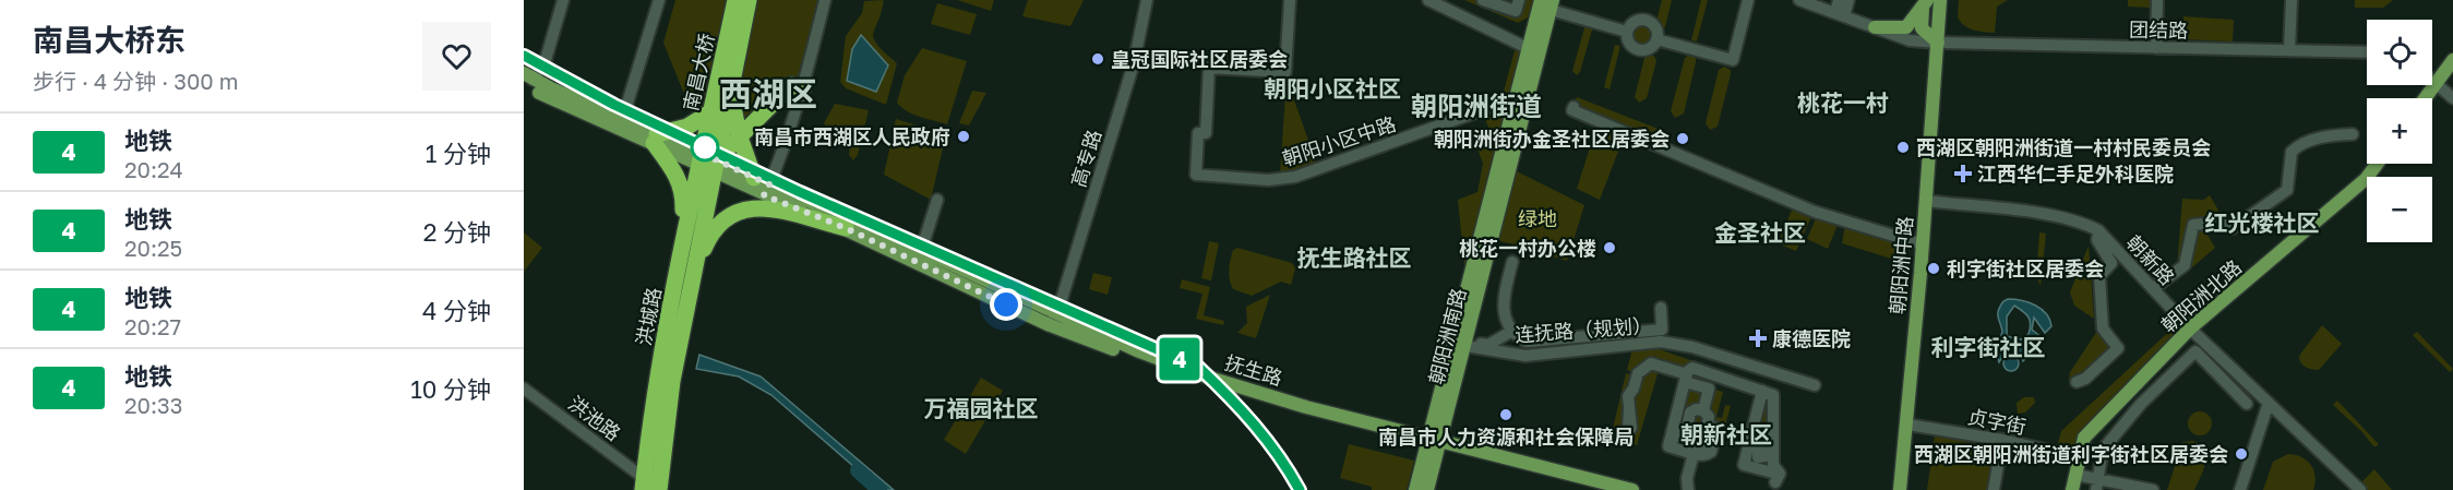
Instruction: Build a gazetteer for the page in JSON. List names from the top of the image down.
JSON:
{
  "streets": {
    "highway": ["南昌大桥", "洪城路"],
    "main road": [
      "朝阳洲中路",
      "朝阳洲北路",
      "朝阳洲南路",
      "抚生路"
    ],
    "street": [
      "团结路",
      "朝阳小区中路",
      "高专路",
      "朝新路",
      "连抚路（规划）",
      "洪池路",
      "贞字街"
    ]
  },
  "crossings": [
    ["团结路", "朝阳洲中路"],
    ["南昌大桥", "洪城路"],
    ["南昌大桥", "抚生路"],
    ["朝阳小区中路", "朝阳洲南路"],
    ["高专路", "抚生路"],
    ["朝新路", "朝阳洲中路"],
    ["朝新路", "朝阳洲北路"],
    ["朝阳洲中路", "贞字街"],
    ["朝阳洲北路", "贞字街"],
    ["洪城路", "抚生路"],
    ["洪城路", "洪池路"],
    ["连抚路（规划）", "朝阳洲南路"],
    ["朝阳洲南路", "抚生路"]
  ],
  "districts": [
    "朝阳小区社区",
    "西湖区",
    "桃花一村",
    "朝阳洲街道",
    "红光楼社区",
    "金圣社区",
    "抚生路社区",
    "利字街社区",
    "万福园社区",
    "朝新社区"
  ],
  "parks": ["绿地"],
  "places": {
    "other": [
      "皇冠国际社区居委会",
      "南昌市西湖区人民政府",
      "朝阳洲街办金圣社区居委会",
      "西湖区朝阳洲街道一村村民委员会",
      "桃花一村办公楼",
      "利字街社区居委会",
      "南昌市人力资源和社会保障局",
      "西湖区朝阳洲街道利字街社区居委会"
    ],
    "health": ["江西华仁手足外科医院", "康德医院"]
  },
  "lines": ["metro line 4"],
  "page": {
    "heading": ["南昌大桥东", "步行 · 4 分钟 · 300 m"],
    "on_map": "4",
    "map_buttons": ["+", "−"],
    "list": [
      {
        "mark": "4",
        "name": "地铁",
        "note": "20:24",
        "value": "1 分钟"
      },
      {
        "mark": "4",
        "name": "地铁",
        "note": "20:25",
        "value": "2 分钟"
      },
      {
        "mark": "4",
        "name": "地铁",
        "note": "20:27",
        "value": "4 分钟"
      },
      {
        "mark": "4",
        "name": "地铁",
        "note": "20:33",
        "value": "10 分钟"
      }
    ]
  }
}
